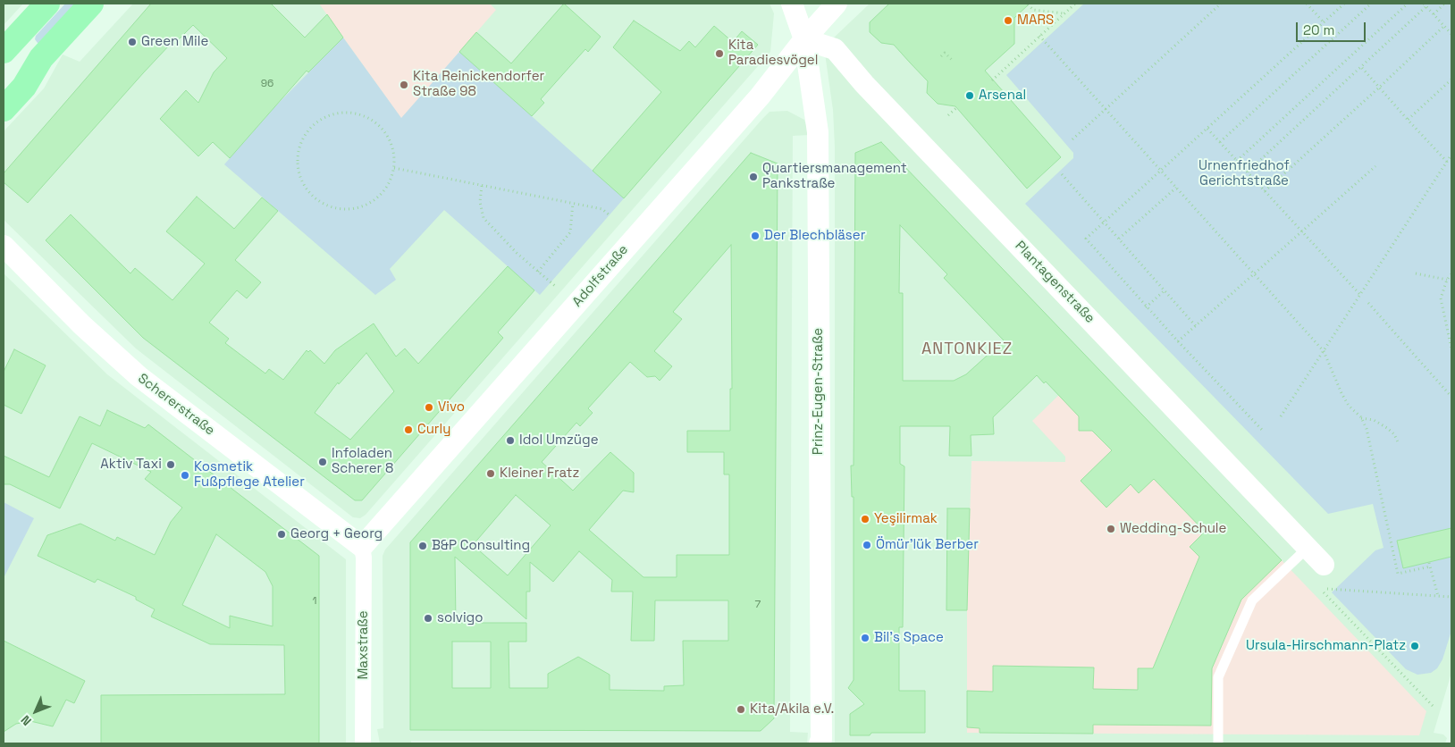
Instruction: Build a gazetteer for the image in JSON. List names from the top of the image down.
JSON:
{
  "streets": {
    "street": [
      "Adolfstraße",
      "Plantagenstraße",
      "Prinz-Eugen-Straße",
      "Schererstraße",
      "Maxstraße"
    ]
  },
  "crossings": [
    ["Adolfstraße", "Plantagenstraße"],
    ["Adolfstraße", "Prinz-Eugen-Straße"],
    ["Adolfstraße", "Schererstraße"],
    ["Adolfstraße", "Maxstraße"],
    ["Plantagenstraße", "Prinz-Eugen-Straße"],
    ["Schererstraße", "Maxstraße"]
  ],
  "districts": ["ANTONKIEZ"],
  "parks": ["Urnenfriedhof Gerichtstraße"],
  "places": [
    "MARS",
    "Green Mile",
    "Kita Paradiesvögel",
    "Kita Reinickendorfer Straße 98",
    "Arsenal",
    "Quartiersmanagement Pankstraße",
    "Der Blechbläser",
    "Vivo",
    "Curly",
    "Idol Umzüge",
    "Infoladen Scherer 8",
    "Aktiv Taxi",
    "Kleiner Fratz",
    "Kosmetik Fußpflege Atelier",
    "Yeşilirmak",
    "Wedding-Schule",
    "Georg + Georg",
    "Ömür'lük Berber",
    "B&P Consulting",
    "solvigo",
    "Bil's Space",
    "Ursula-Hirschmann-Platz",
    "Kita/Akila e.V."
  ],
  "house_numbers": ["96", "1", "7"],
  "scale_bar": "20 m",
  "north": "bottom left"
}
